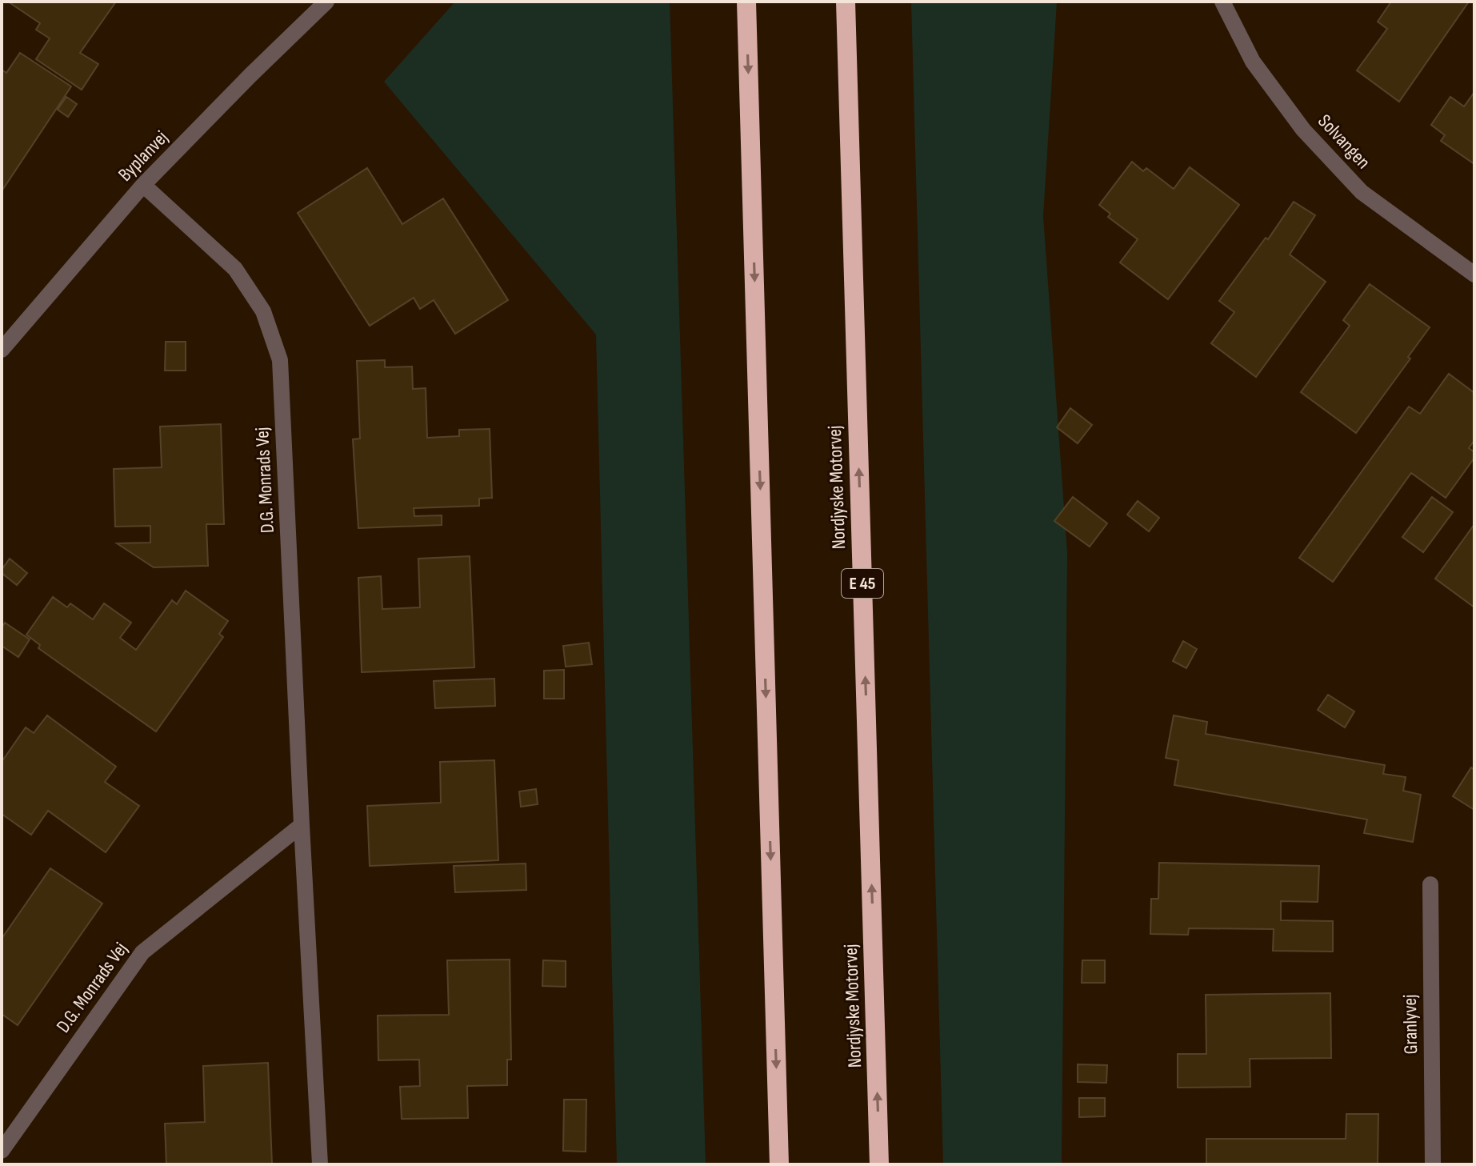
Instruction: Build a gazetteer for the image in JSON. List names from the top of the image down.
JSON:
{
  "streets": {
    "highway": ["Nordjyske Motorvej", "E 45"],
    "street": [
      "Solvangen",
      "Byplanvej",
      "D.G. Monrads Vej",
      "Granlyvej"
    ]
  },
  "crossings": [
    ["Byplanvej", "D.G. Monrads Vej"]
  ]
}
